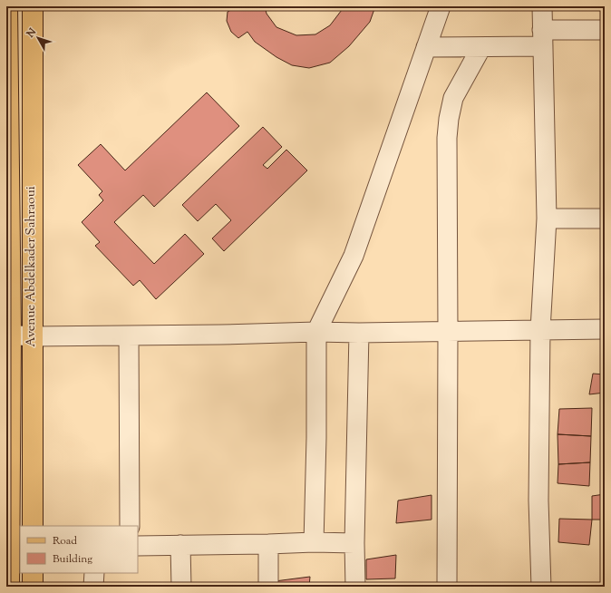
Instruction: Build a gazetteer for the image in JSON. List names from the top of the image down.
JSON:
{
  "streets": {
    "main road": ["Avenue Abdelkader Sahraoui"]
  },
  "legend": ["Road", "Building"],
  "north": "top left"
}
